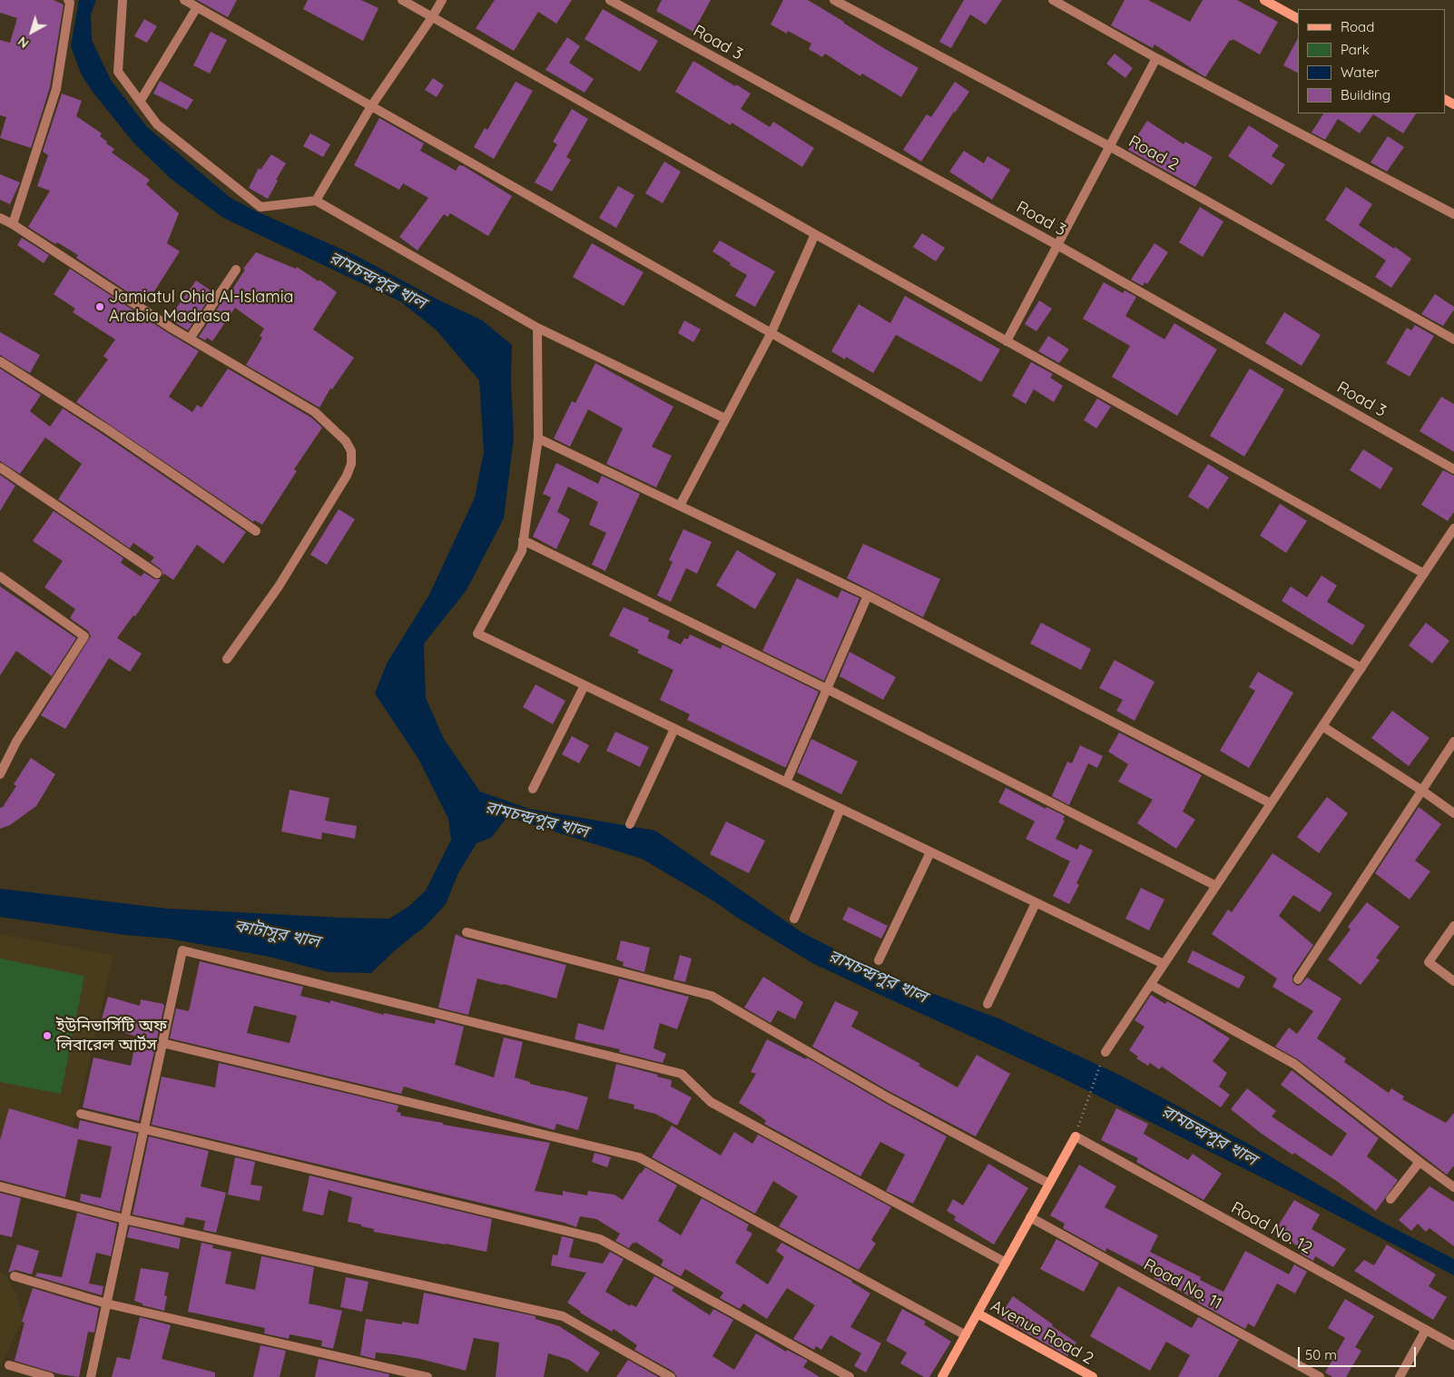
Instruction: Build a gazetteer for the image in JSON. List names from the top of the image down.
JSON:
{
  "streets": {
    "street": [
      "Road 3",
      "Road 2",
      "Road No. 12",
      "Road No. 11",
      "Avenue Road 2"
    ]
  },
  "water": ["রামচন্দ্রপুর খাল", "কাটাসুর খাল"],
  "places": ["Jamiatul Ohid Al-Islamia Arabia Madrasa", "ইউনিভার্সিটি অফ লিবারেল আর্টস"],
  "legend": [
    "Road",
    "Park",
    "Water",
    "Building"
  ],
  "scale_bar": "50 m",
  "north": "bottom left"
}
